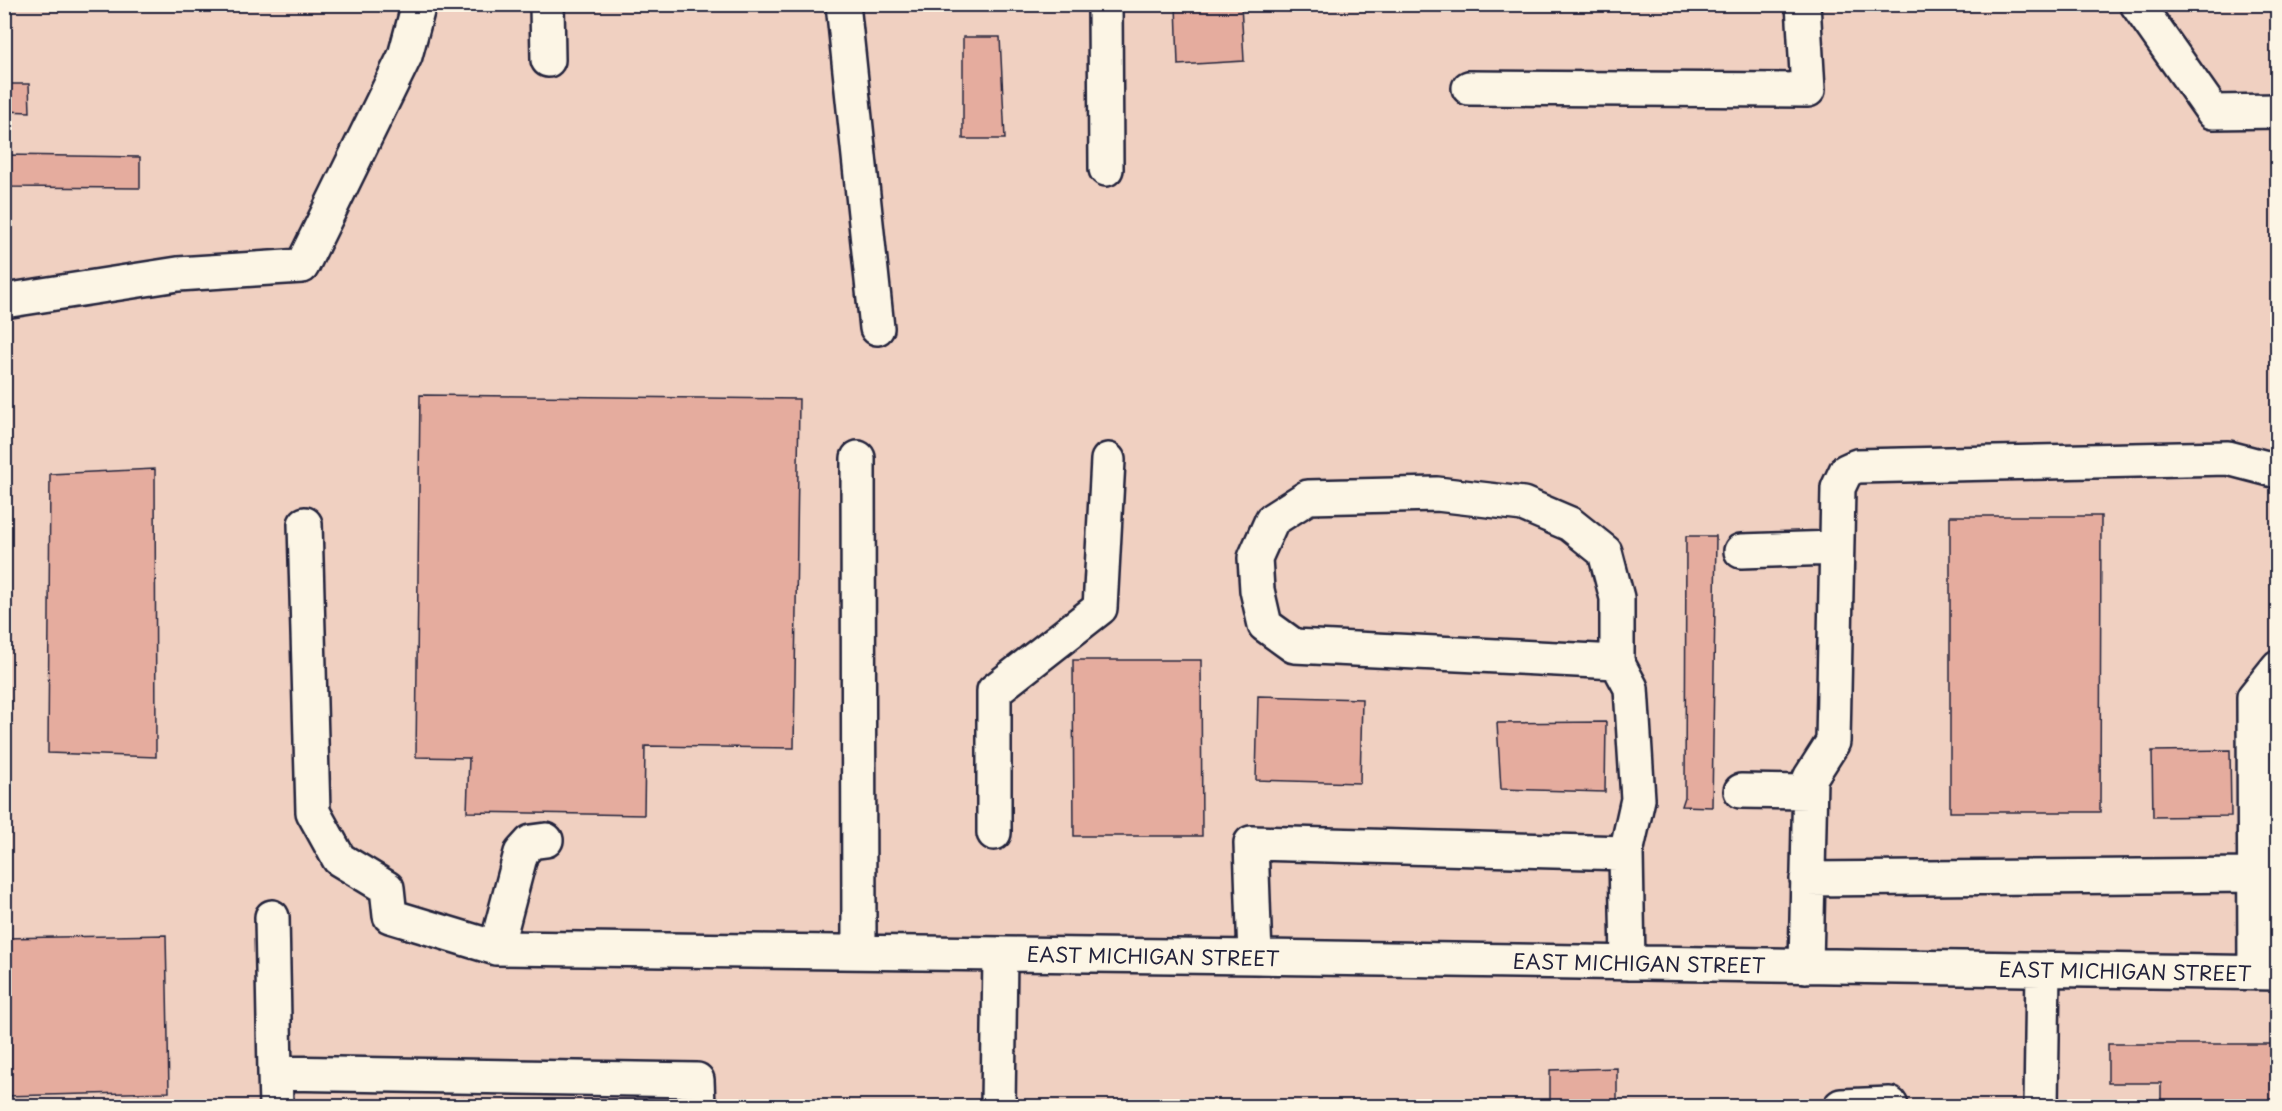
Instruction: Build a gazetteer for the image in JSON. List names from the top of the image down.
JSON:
{
  "streets": {
    "street": ["EAST MICHIGAN STREET"]
  }
}
